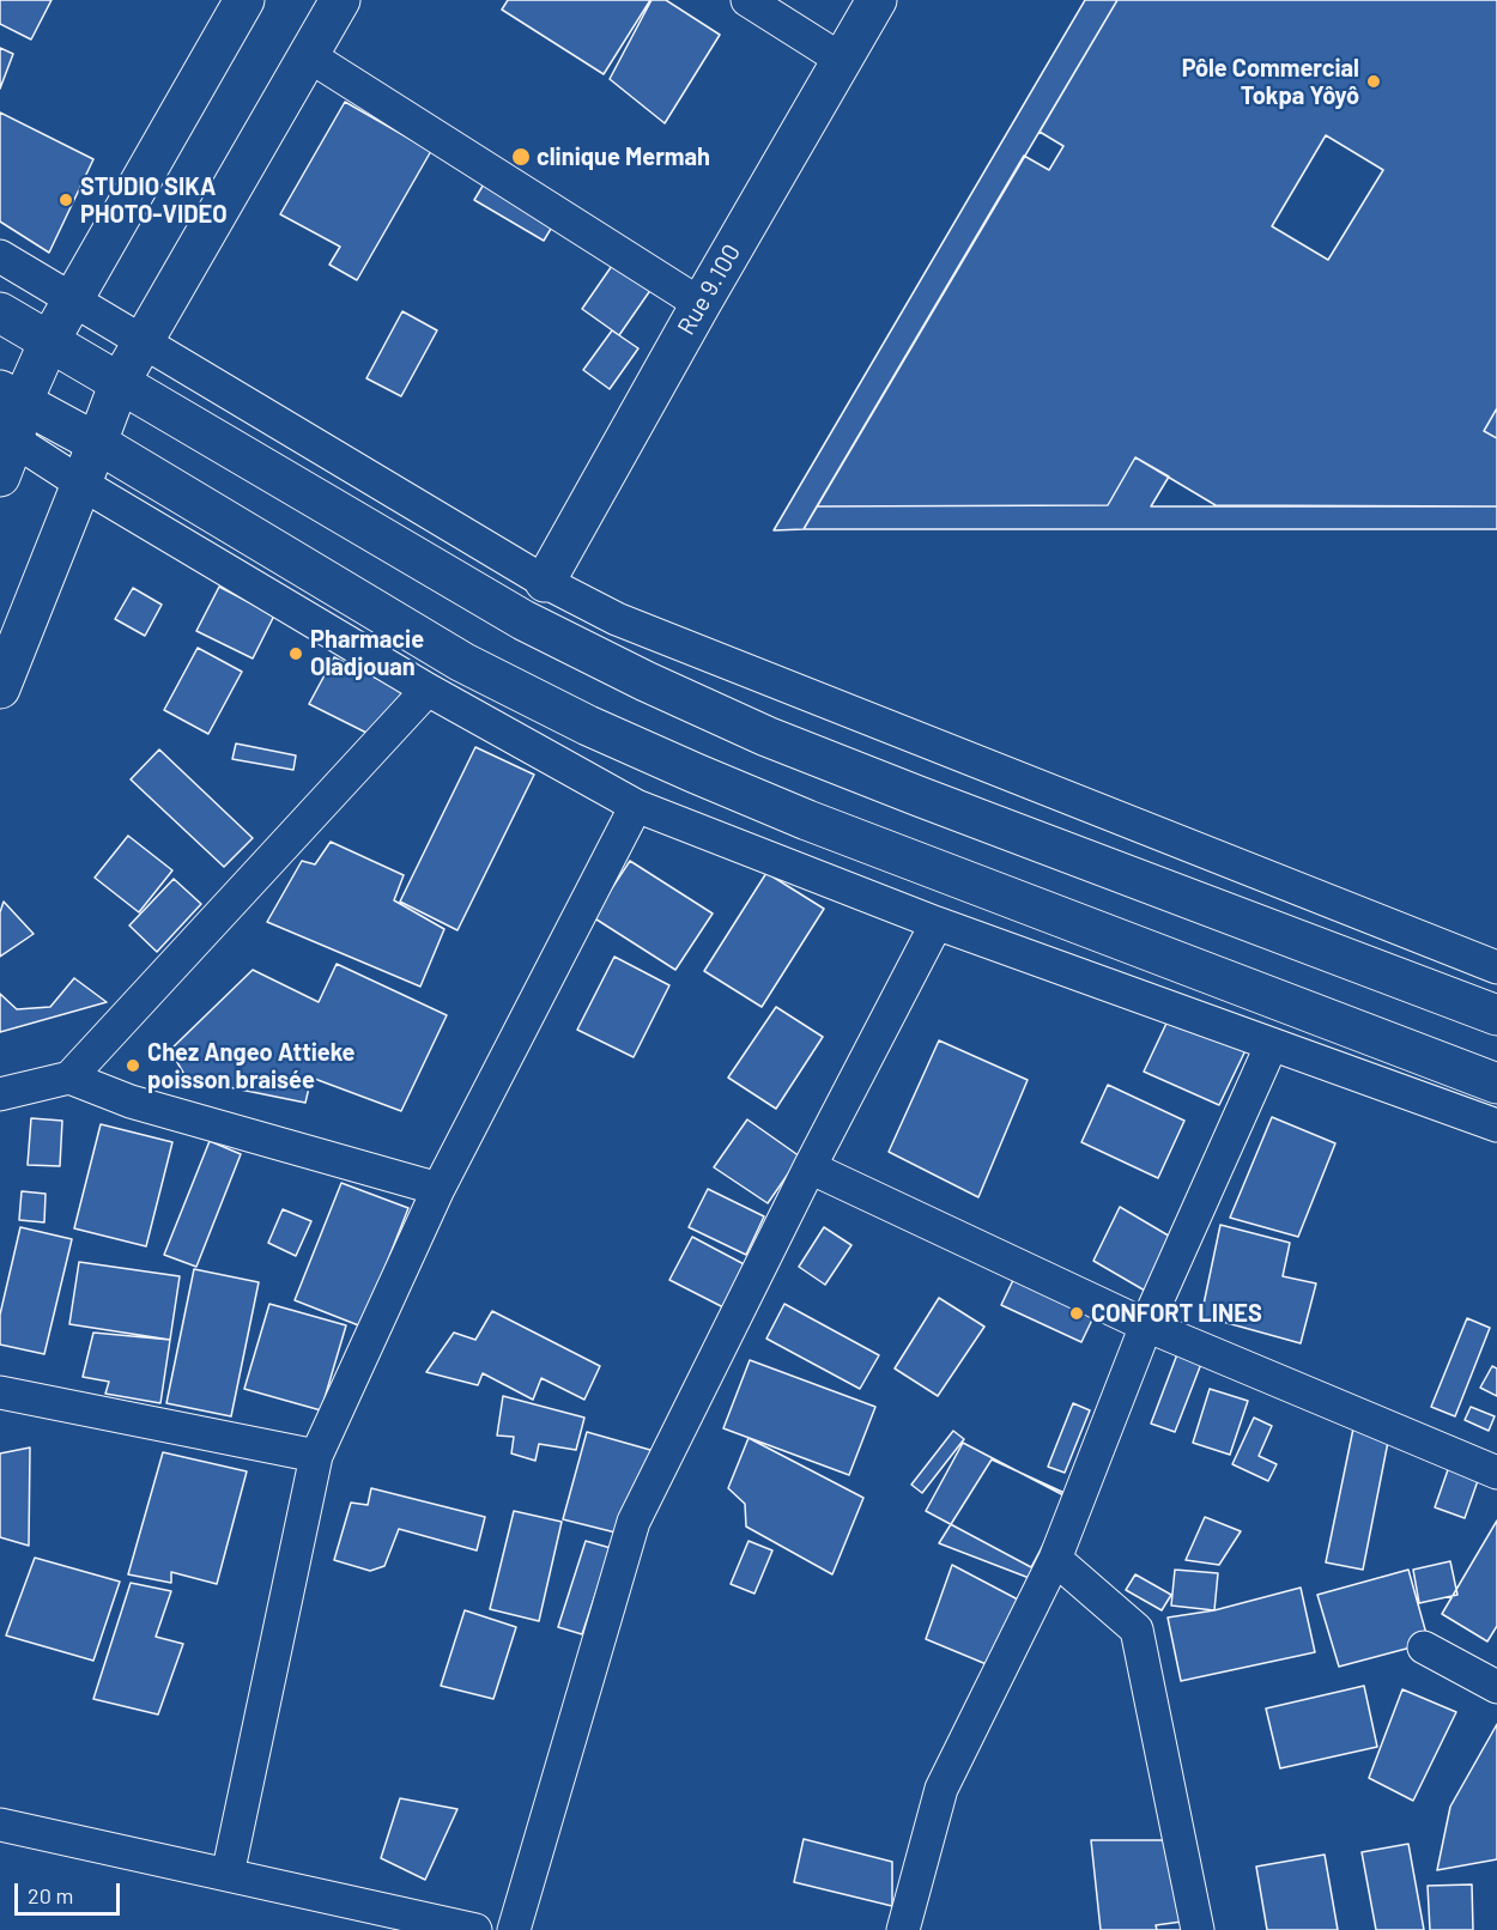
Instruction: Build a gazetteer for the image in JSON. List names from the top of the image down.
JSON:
{
  "streets": {
    "main road": ["Rue 9.100"]
  },
  "places": [
    "Pôle Commercial Tokpa Yôyô",
    "clinique Mermah",
    "STUDIO SIKA PHOTO-VIDEO",
    "Pharmacie Oladjouan",
    "Chez Angeo Attieke poisson braisée",
    "CONFORT LINES"
  ],
  "scale_bar": "20 m"
}
